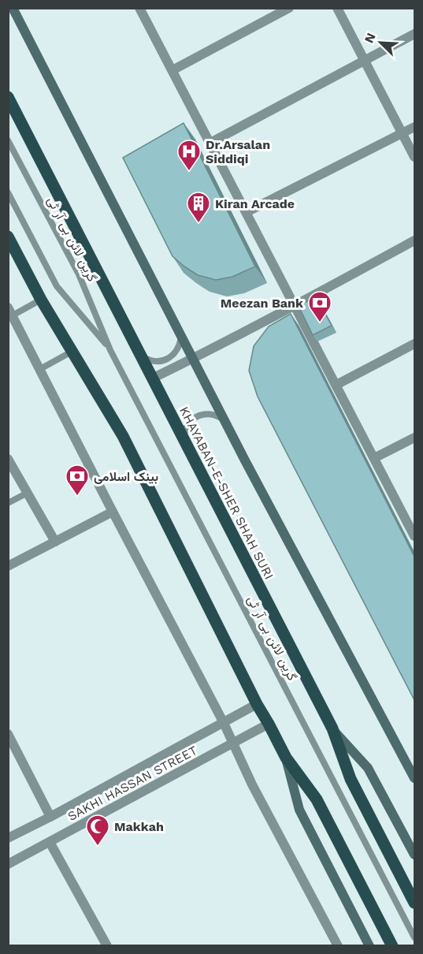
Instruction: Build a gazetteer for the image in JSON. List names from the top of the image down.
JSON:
{
  "streets": {
    "main road": ["KHAYABAN-E-SHER SHAH SURI"],
    "street": ["SAKHI HASSAN STREET"],
    "lane": ["گرین لائن بی آر ٹی"]
  },
  "places": {
    "hospital": ["Dr.Arsalan Siddiqi"],
    "building": ["Kiran Arcade"],
    "bank": ["Meezan Bank", "بینک اسلامی"],
    "mosque": ["Makkah"]
  },
  "north": "top left"
}
